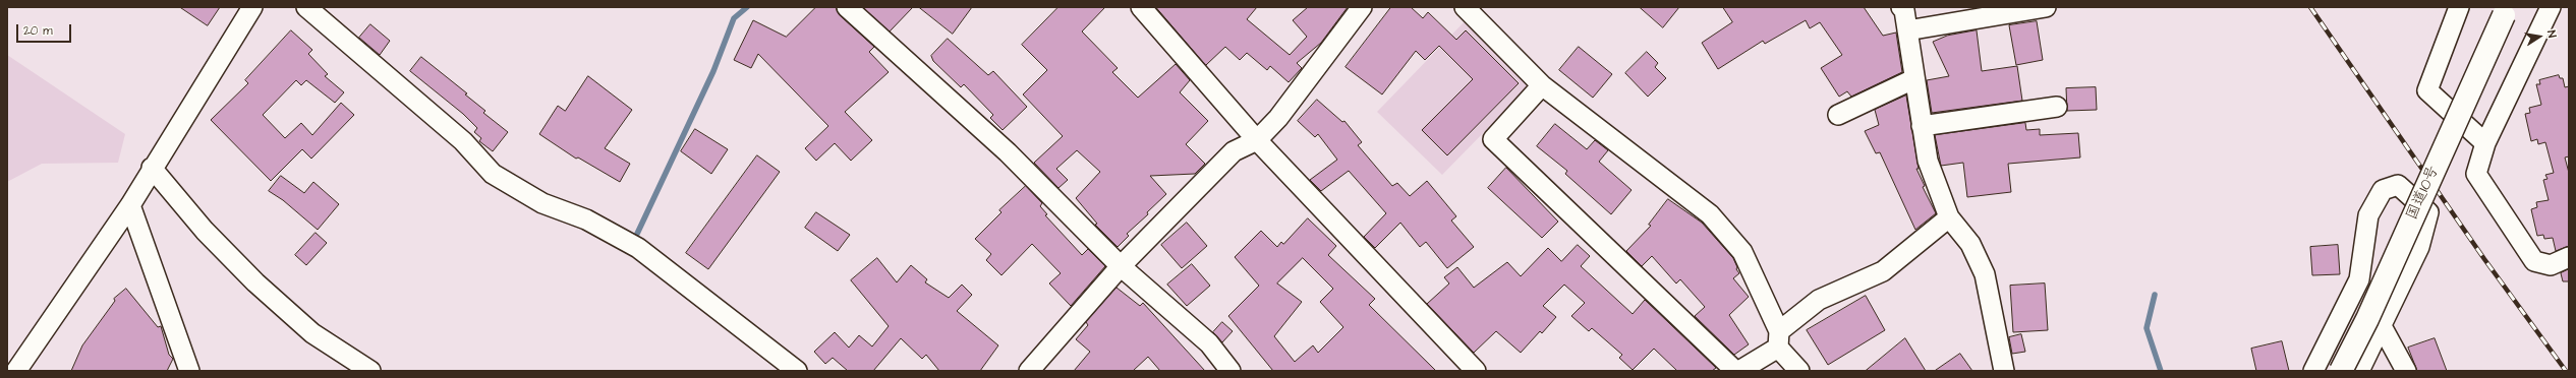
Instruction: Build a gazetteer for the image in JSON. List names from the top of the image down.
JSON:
{
  "streets": {
    "highway": ["国道10号"]
  },
  "scale_bar": "20 m",
  "north": "right"
}
